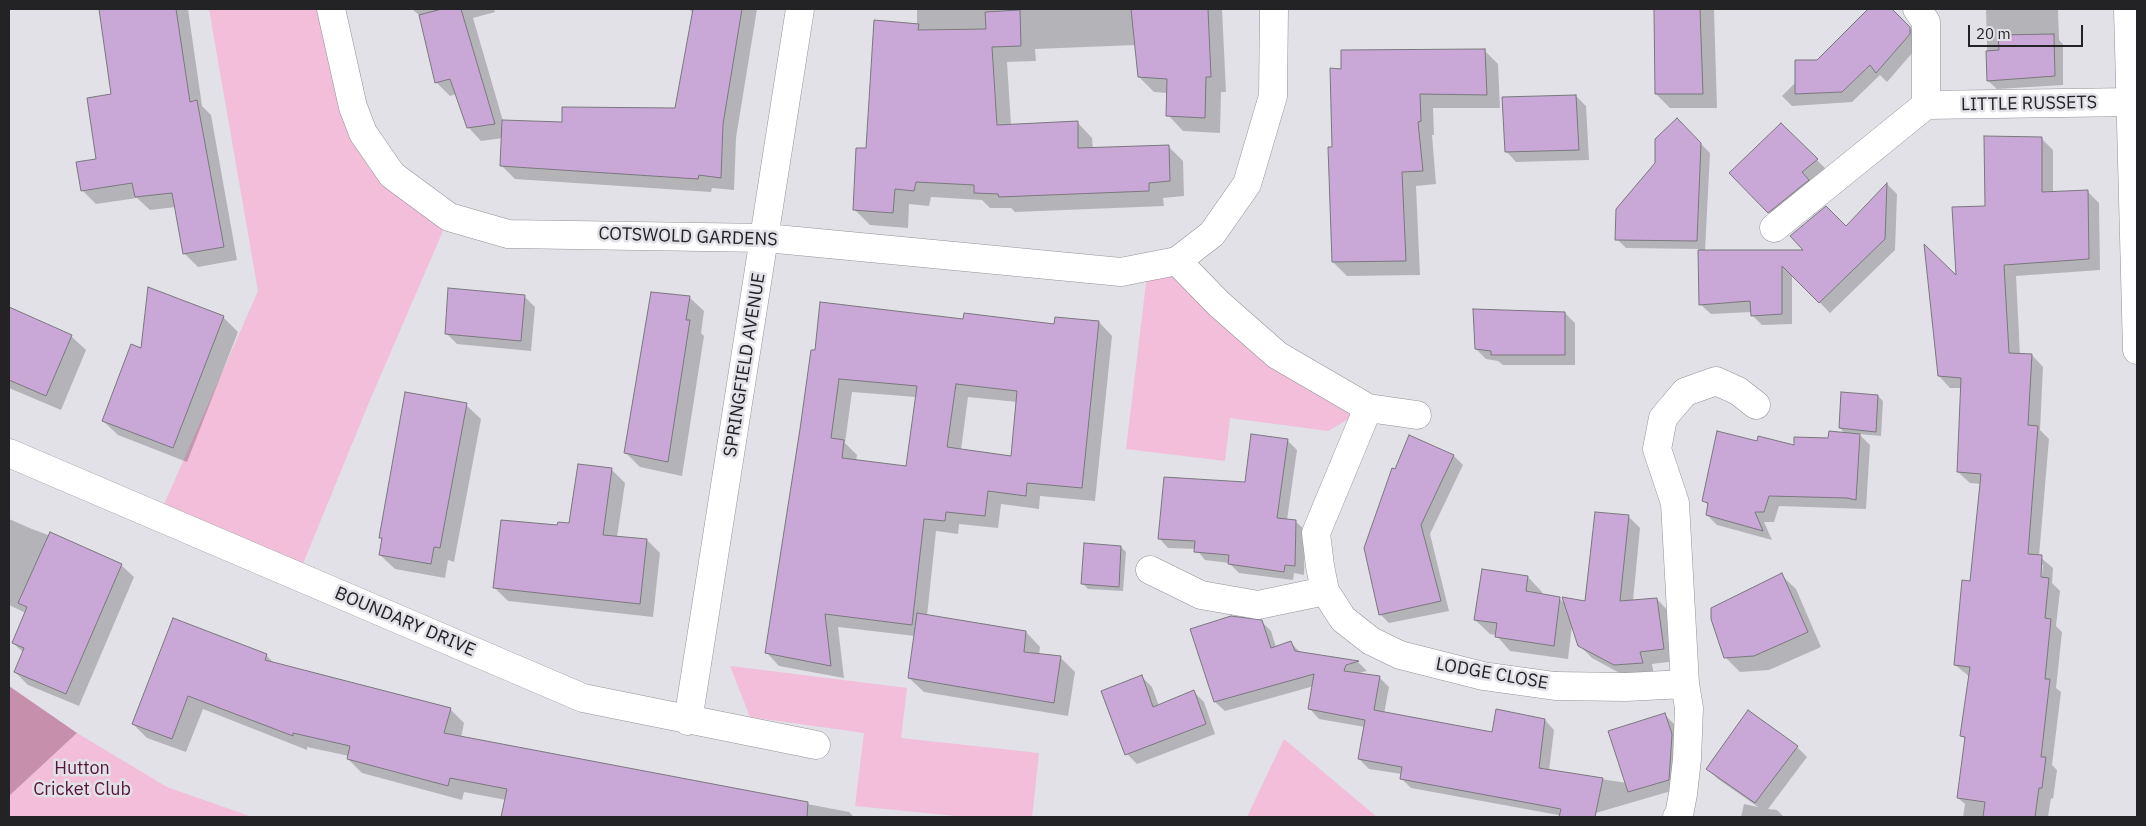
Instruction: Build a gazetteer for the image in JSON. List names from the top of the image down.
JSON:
{
  "streets": {
    "street": [
      "LITTLE RUSSETS",
      "COTSWOLD GARDENS",
      "SPRINGFIELD AVENUE",
      "BOUNDARY DRIVE",
      "LODGE CLOSE"
    ]
  },
  "crossings": [
    ["COTSWOLD GARDENS", "SPRINGFIELD AVENUE"],
    ["SPRINGFIELD AVENUE", "BOUNDARY DRIVE"]
  ],
  "parks": ["Hutton Cricket Club"],
  "scale_bar": "20 m"
}
